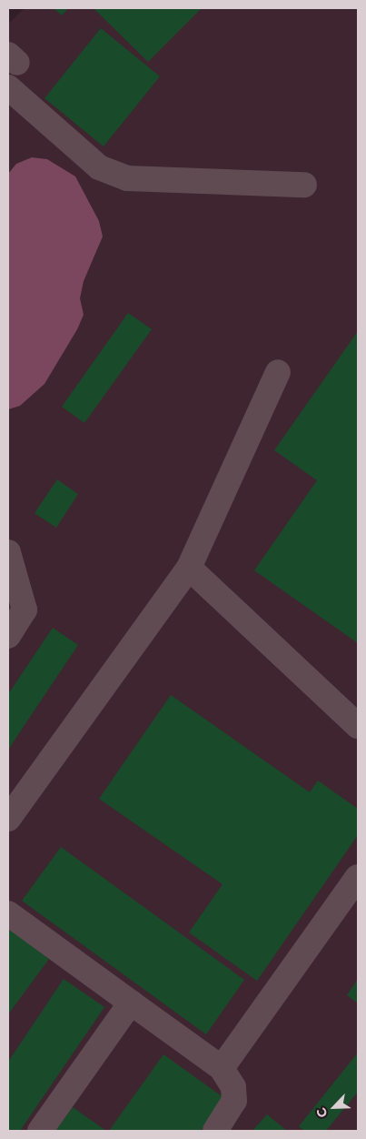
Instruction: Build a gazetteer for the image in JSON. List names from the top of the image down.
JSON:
{
  "north": "bottom left"
}
